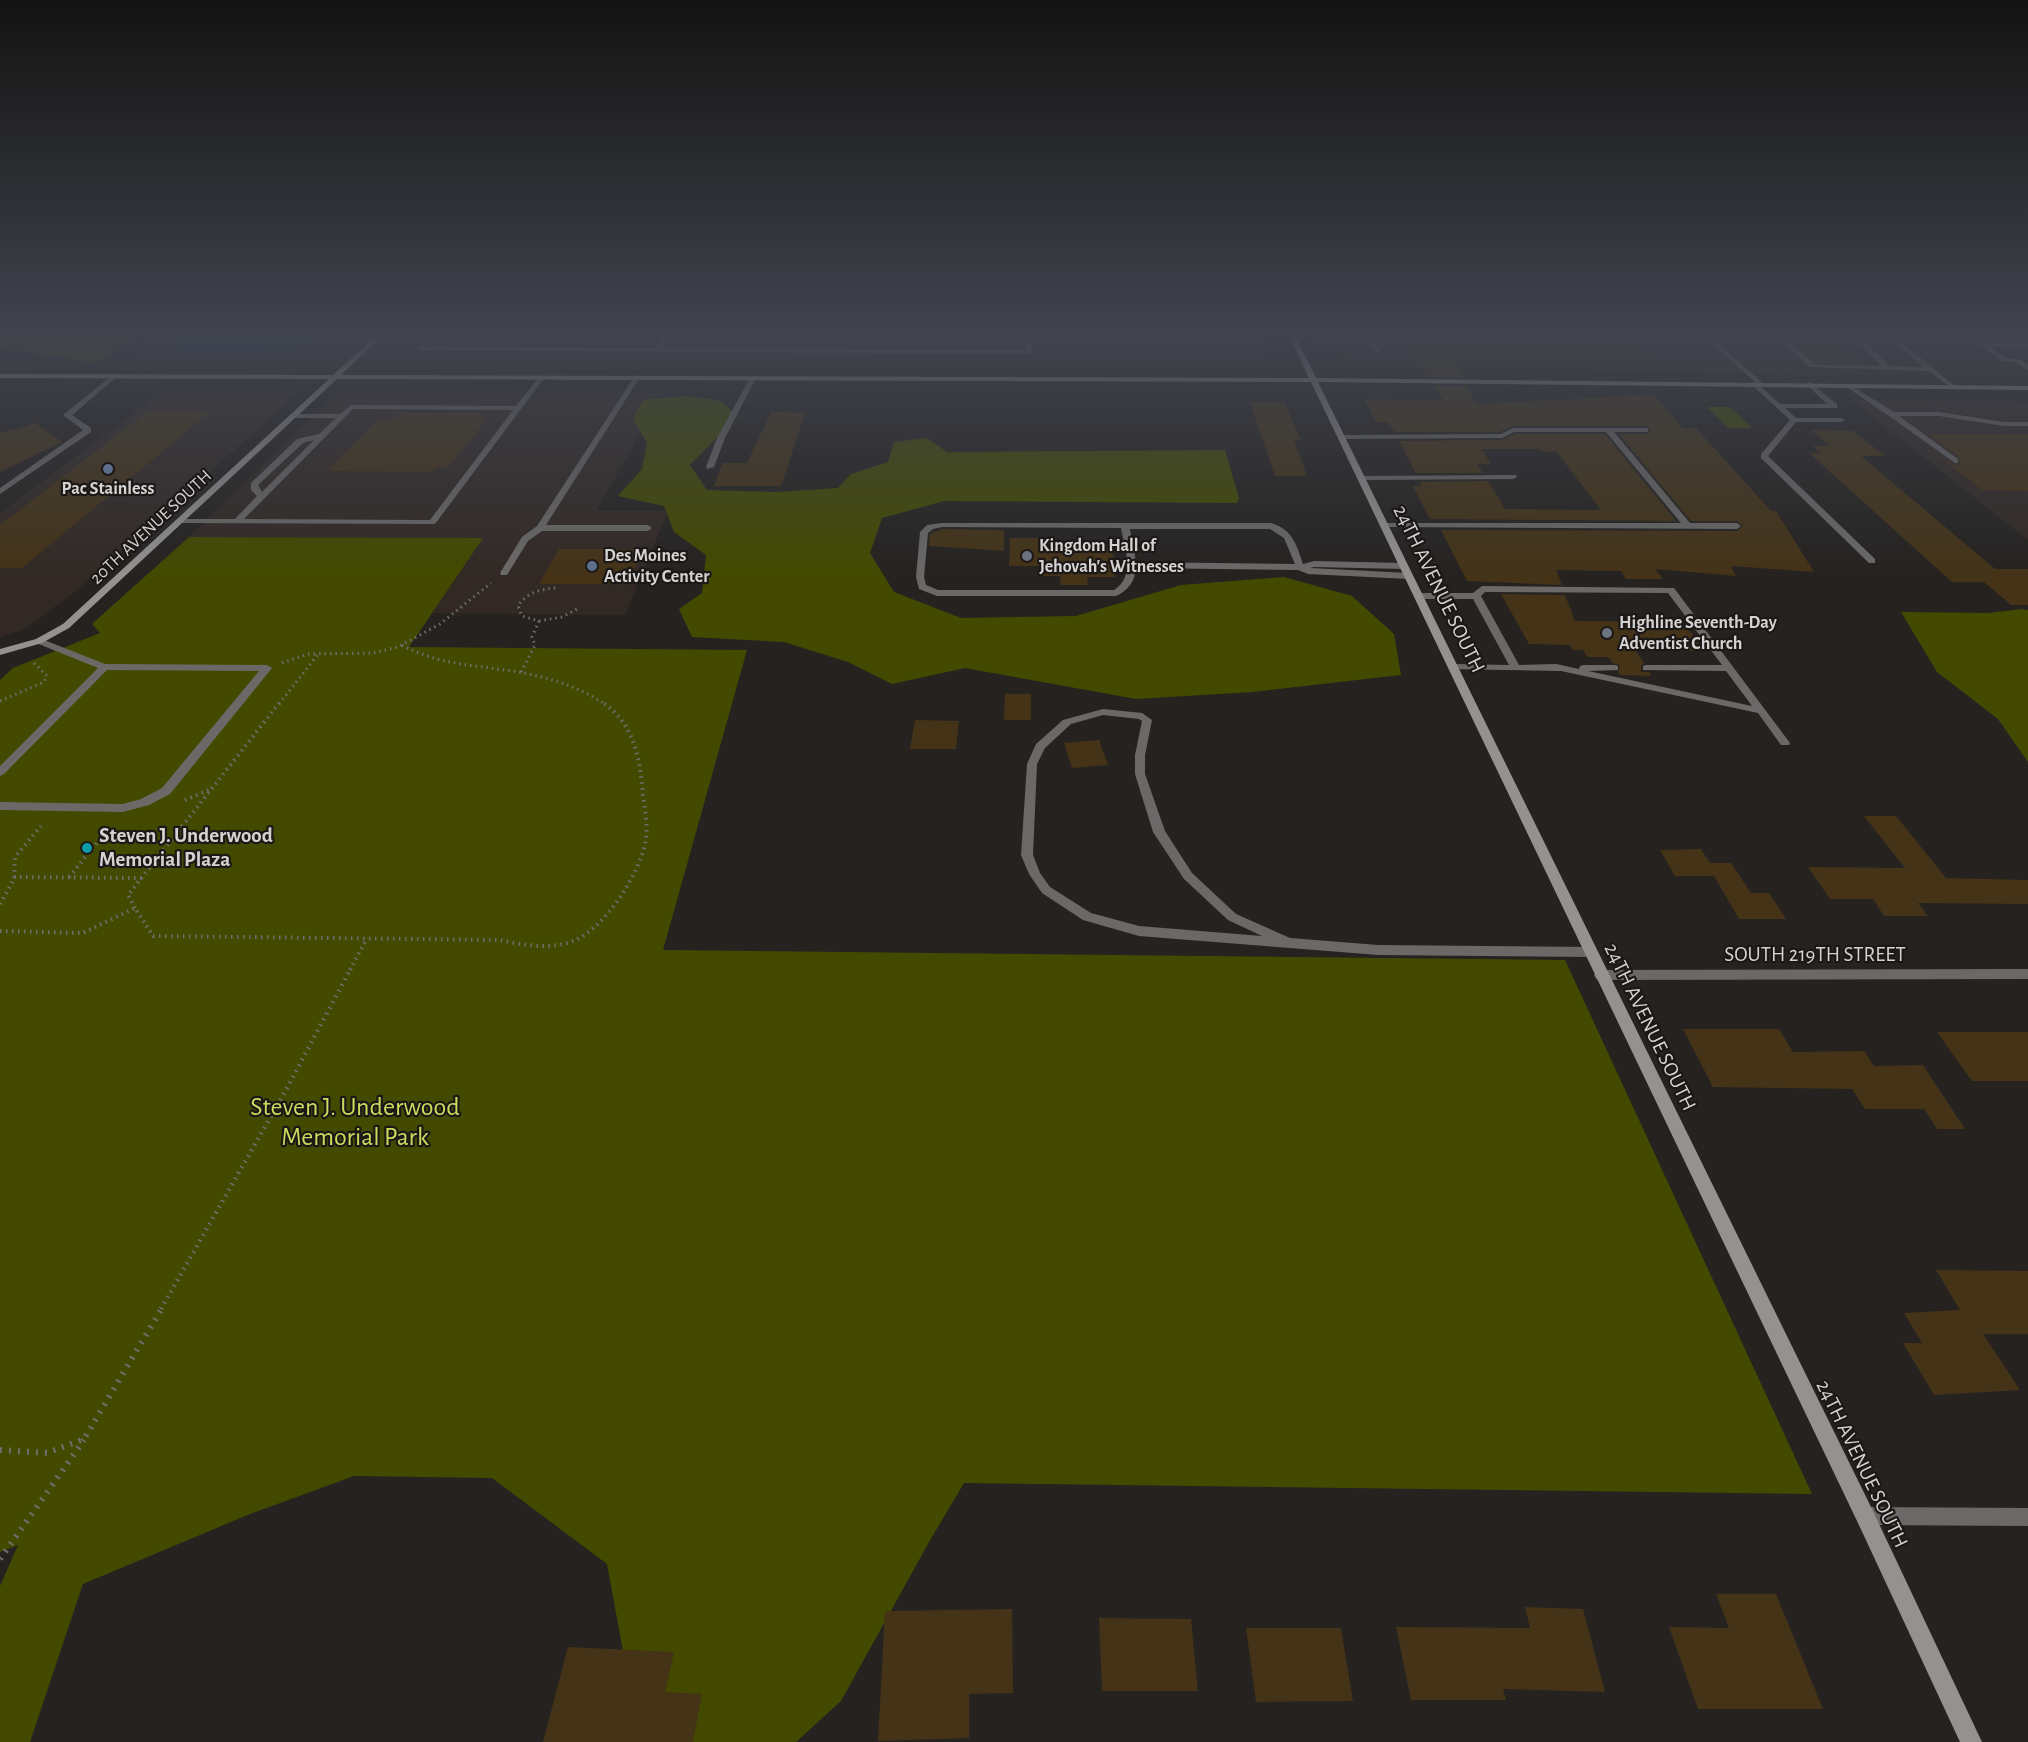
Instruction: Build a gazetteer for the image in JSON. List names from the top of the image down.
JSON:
{
  "streets": {
    "main road": ["20TH AVENUE SOUTH", "24TH AVENUE SOUTH"],
    "street": ["SOUTH 219TH STREET"]
  },
  "crossings": [
    ["24TH AVENUE SOUTH", "SOUTH 219TH STREET"]
  ],
  "parks": ["Steven J. Underwood Memorial Park"],
  "places": [
    "Pac Stainless",
    "Kingdom Hall of Jehovah's Witnesses",
    "Des Moines Activity Center",
    "Highline Seventh-Day Adventist Church",
    "Steven J. Underwood Memorial Plaza"
  ]
}
